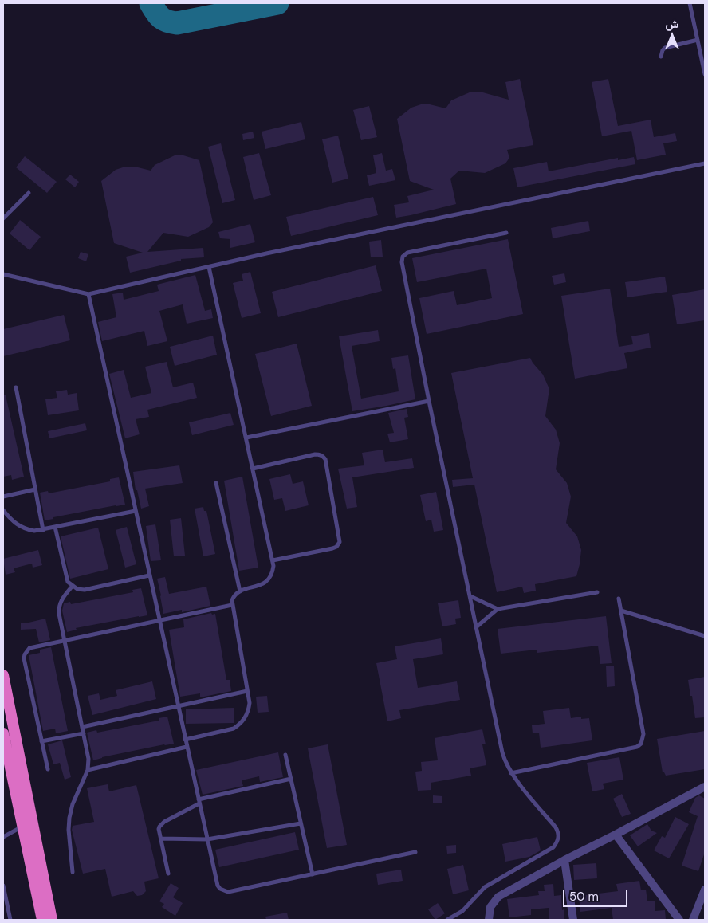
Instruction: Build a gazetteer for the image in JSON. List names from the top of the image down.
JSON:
{
  "scale_bar": "50 m",
  "north": "top"
}
